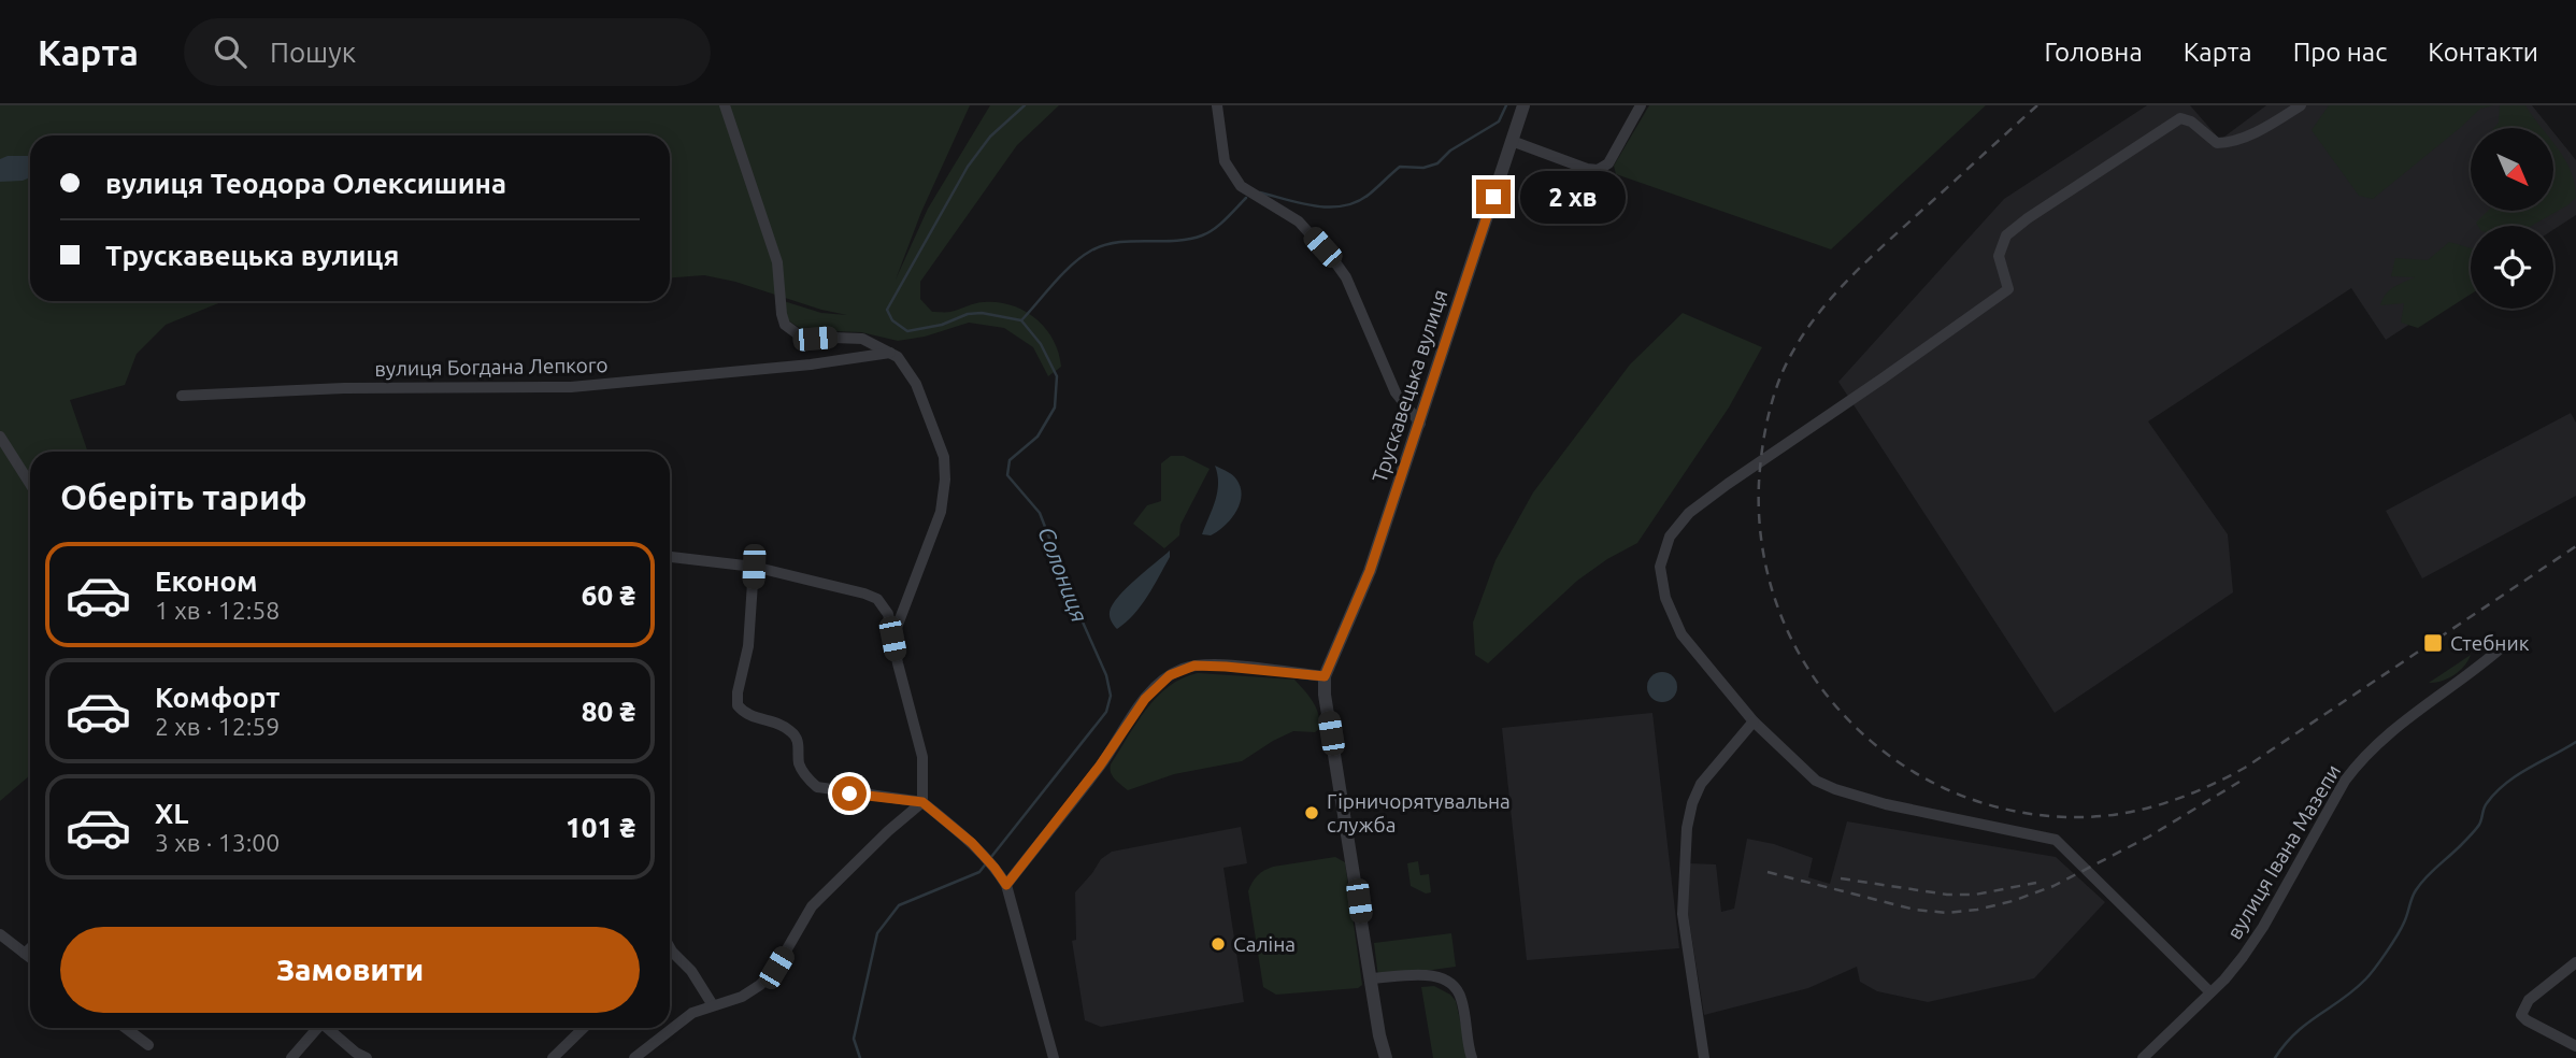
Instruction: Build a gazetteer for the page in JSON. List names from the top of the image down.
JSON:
{
  "streets": {
    "street": ["вулиця Богдана Лепкого", "Трускавецька вулиця", "вулиця Івана Мазепи"]
  },
  "water": ["Солониця"],
  "places": {
    "transit": ["Стебник"],
    "other": ["Гірничорятувальна служба", "Саліна"]
  },
  "north": "bottom right",
  "page": {
    "header": "Карта",
    "search": "Пошук",
    "nav": [
      "Головна",
      "Карта",
      "Про нас",
      "Контакти"
    ],
    "banner": ["вулиця Теодора Олексишина", "Трускавецька вулиця"],
    "bubble": "2 хв",
    "heading": "Оберіть тариф",
    "list": [
      {
        "name": "Економ",
        "note": "1 хв · 12:58",
        "value": "60 ₴"
      },
      {
        "name": "Комфорт",
        "note": "2 хв · 12:59",
        "value": "80 ₴"
      },
      {
        "name": "XL",
        "note": "3 хв · 13:00",
        "value": "101 ₴"
      }
    ],
    "buttons": "Замовити"
  }
}
